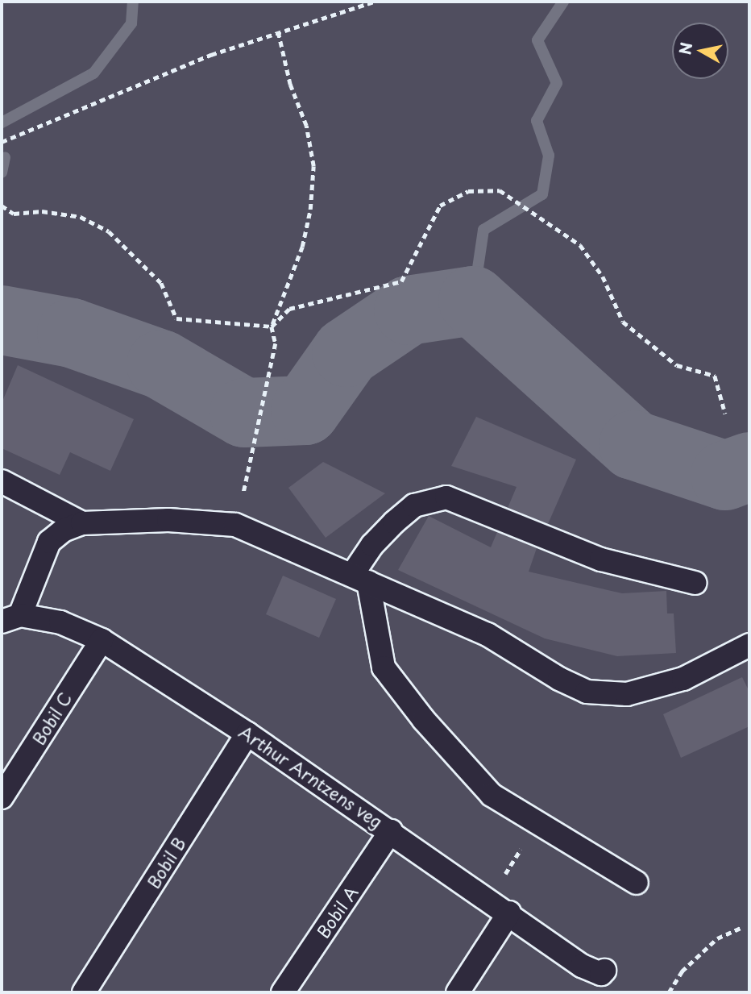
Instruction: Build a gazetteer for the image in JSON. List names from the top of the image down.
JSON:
{
  "streets": {
    "lane": [
      "Bobil C",
      "Arthur Arntzens veg",
      "Bobil B",
      "Bobil A"
    ]
  },
  "crossings": [
    ["Bobil C", "Arthur Arntzens veg"],
    ["Arthur Arntzens veg", "Bobil B"],
    ["Arthur Arntzens veg", "Bobil A"]
  ],
  "north": "left"
}
